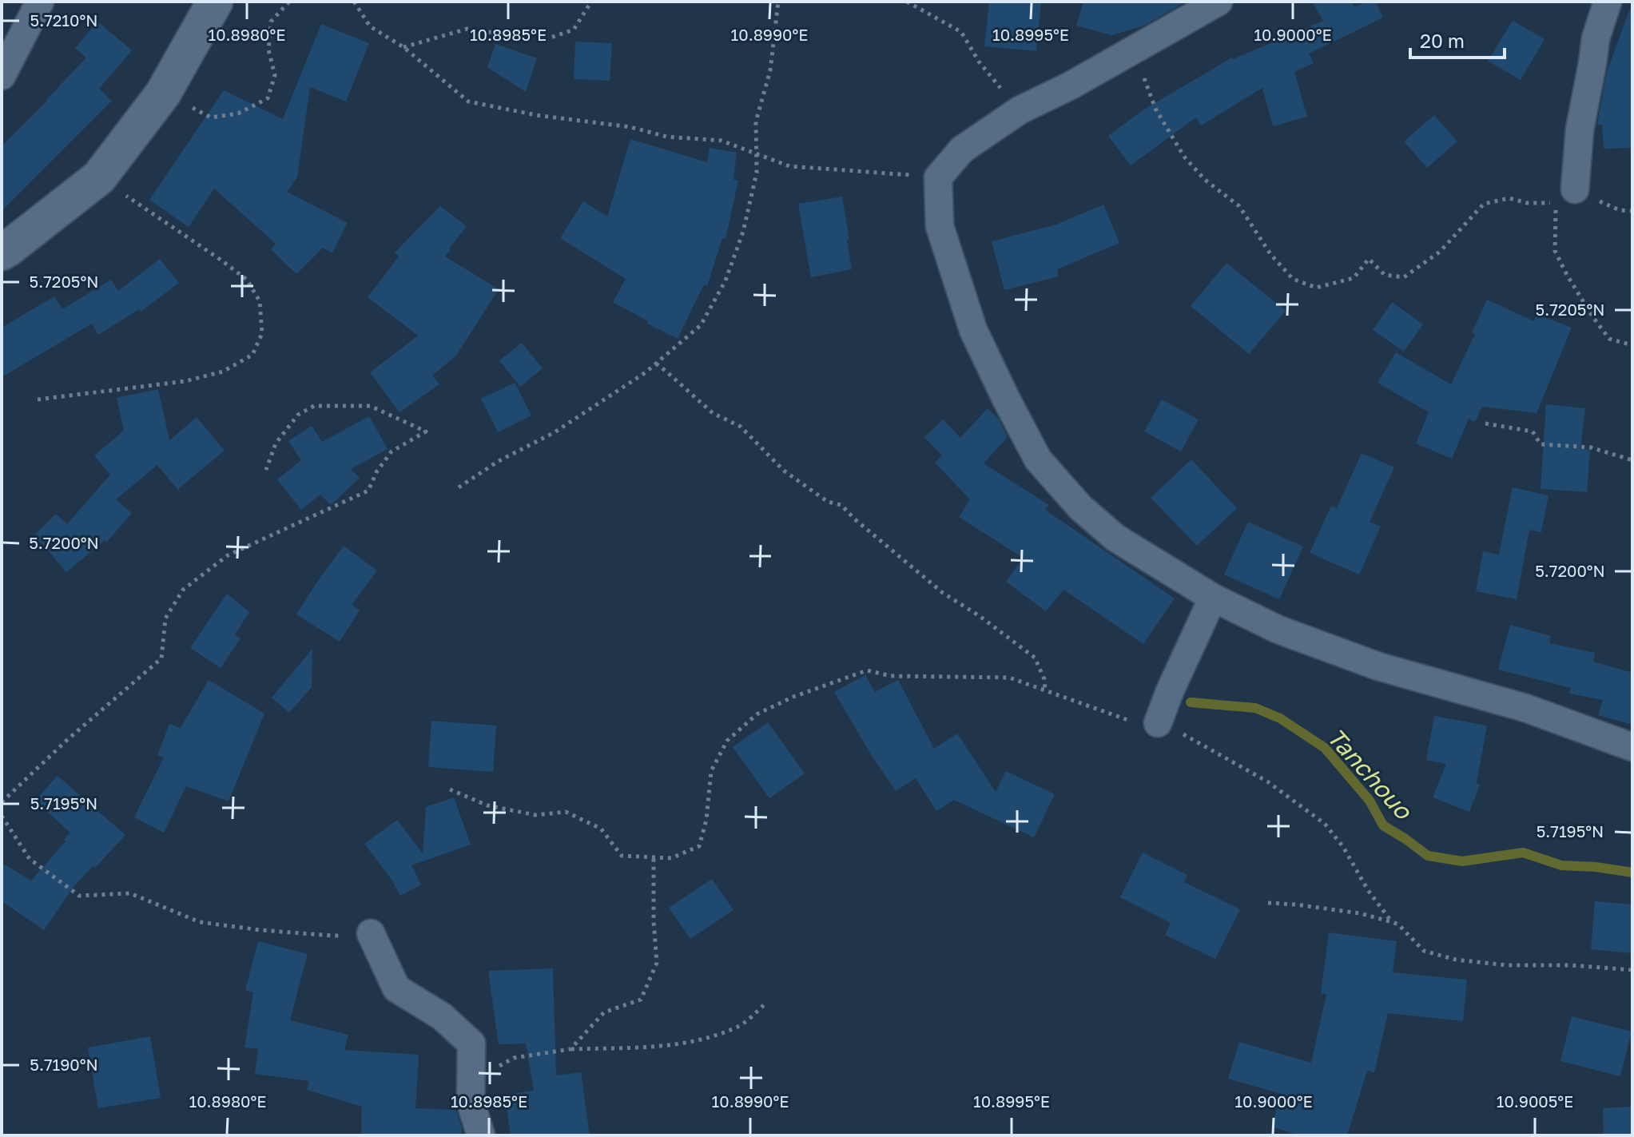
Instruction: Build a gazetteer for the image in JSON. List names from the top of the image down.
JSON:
{
  "water": ["Tanchouo"],
  "scale_bar": "20 m",
  "coordinates": [
    "5.7210°N",
    "10.8980°E",
    "10.8985°E",
    "10.8990°E",
    "10.8995°E",
    "10.9000°E",
    "5.7205°N",
    "5.7200°N",
    "5.7195°N",
    "5.7190°N",
    "10.9005°E"
  ]
}
